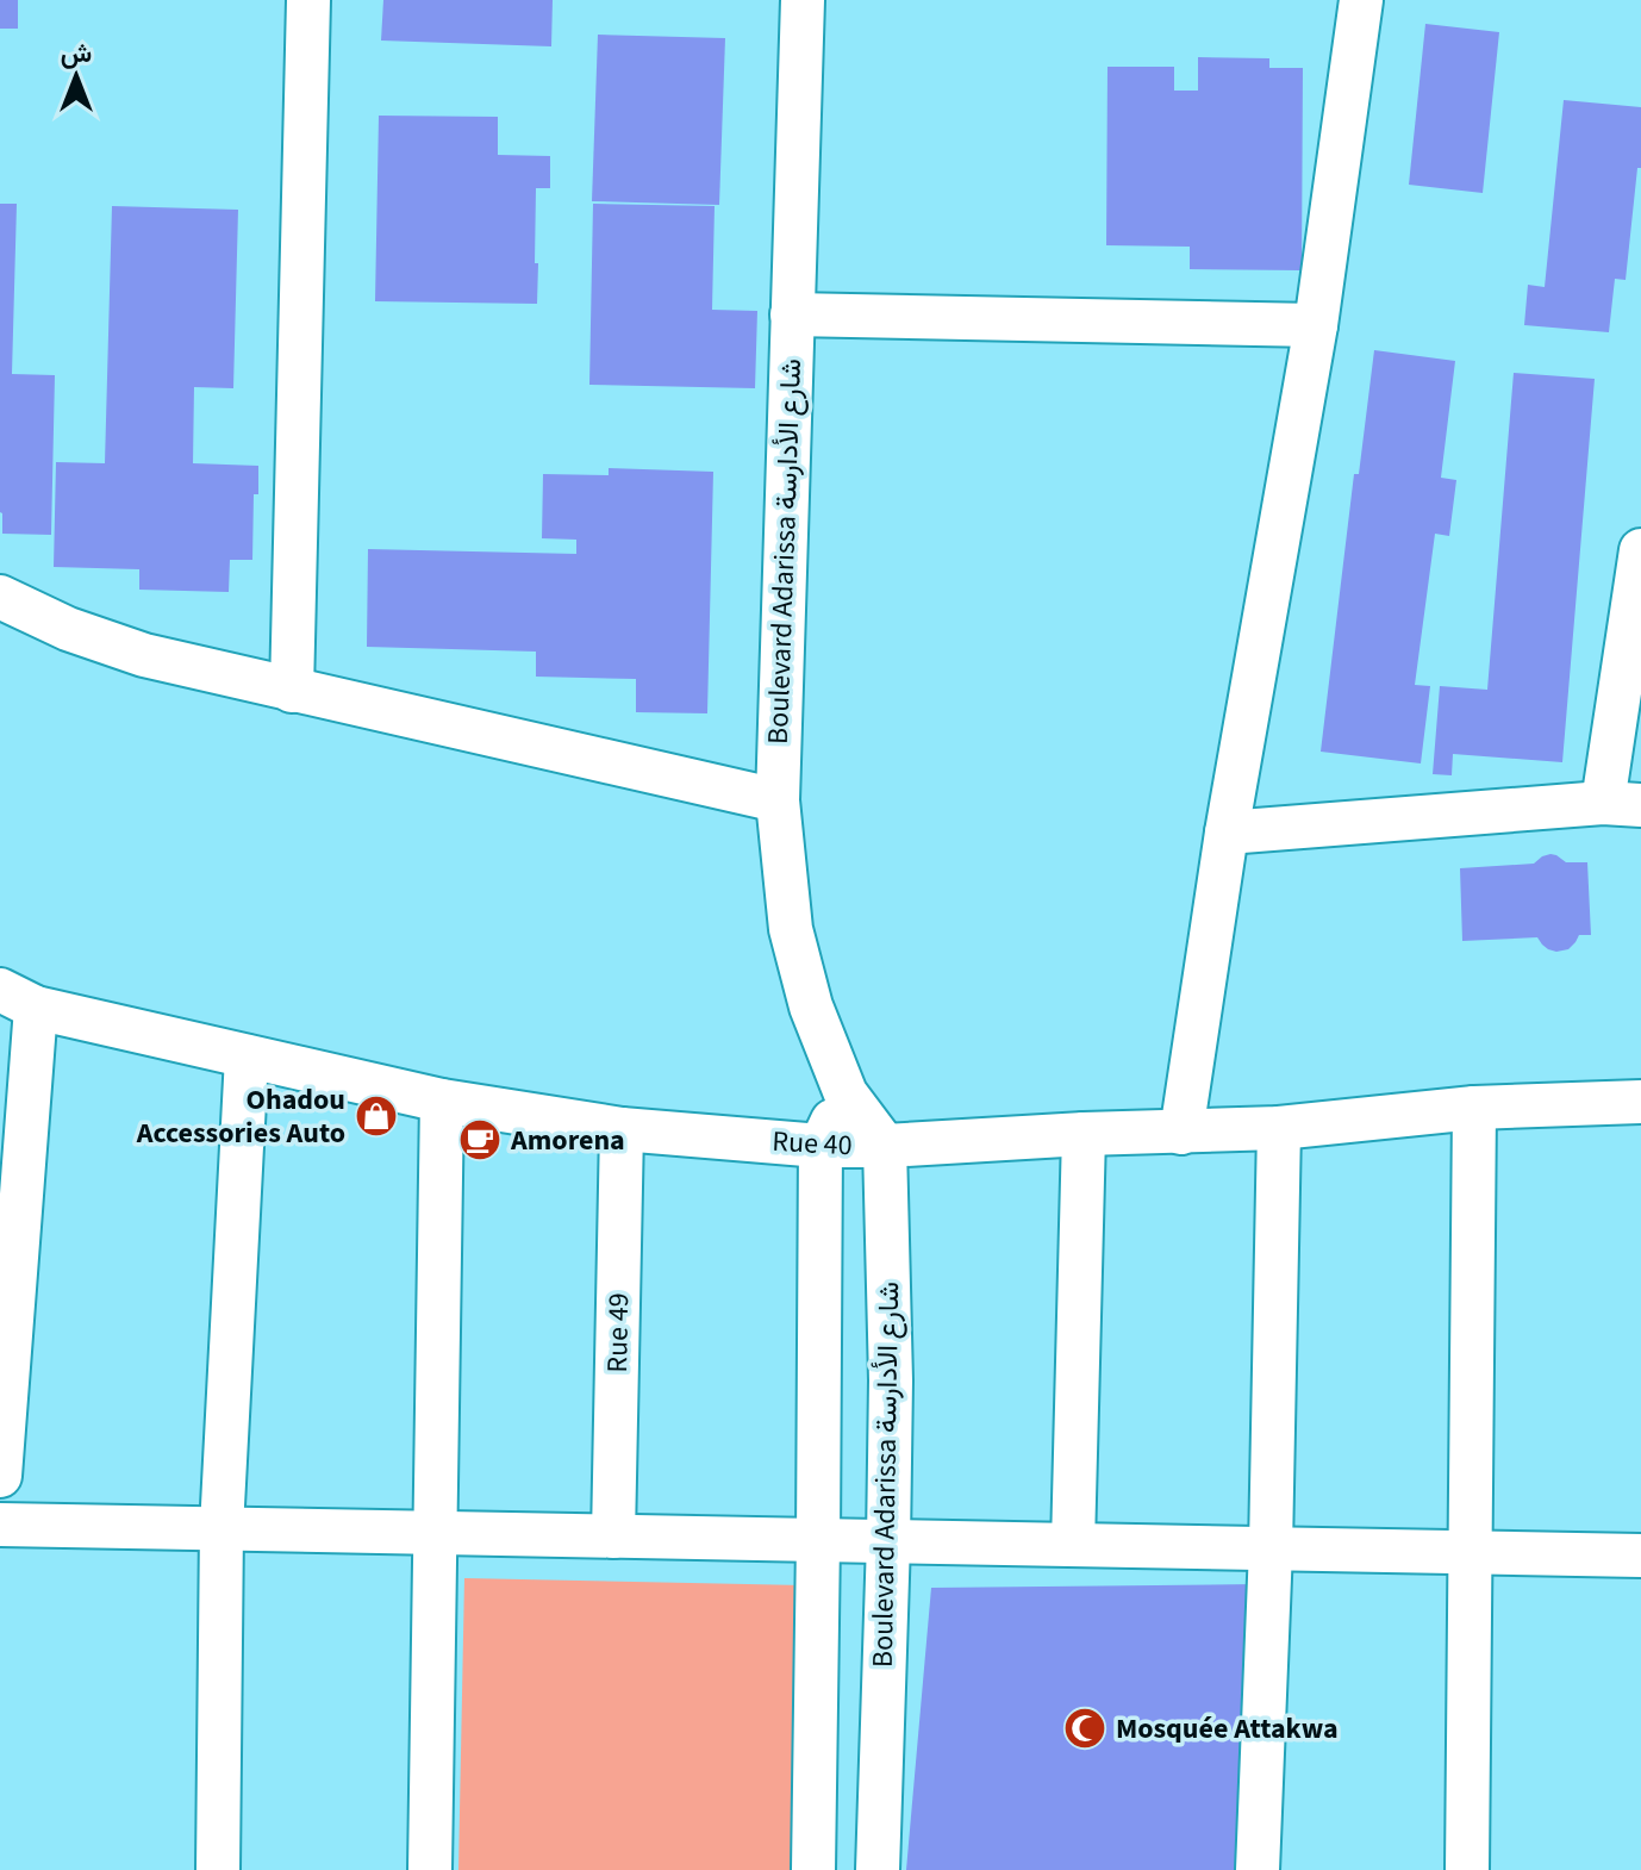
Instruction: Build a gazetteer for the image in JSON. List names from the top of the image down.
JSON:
{
  "streets": {
    "street": ["Boulevard Adarissa شارع الأدارسة", "Rue 40", "Rue 49"]
  },
  "crossings": [
    ["Boulevard Adarissa شارع الأدارسة", "Rue 40"],
    ["Rue 40", "Rue 49"]
  ],
  "places": {
    "shop": ["Ohadou Accessories Auto"],
    "cafe": ["Amorena"],
    "mosque": ["Mosquée Attakwa"]
  },
  "north": "top"
}
